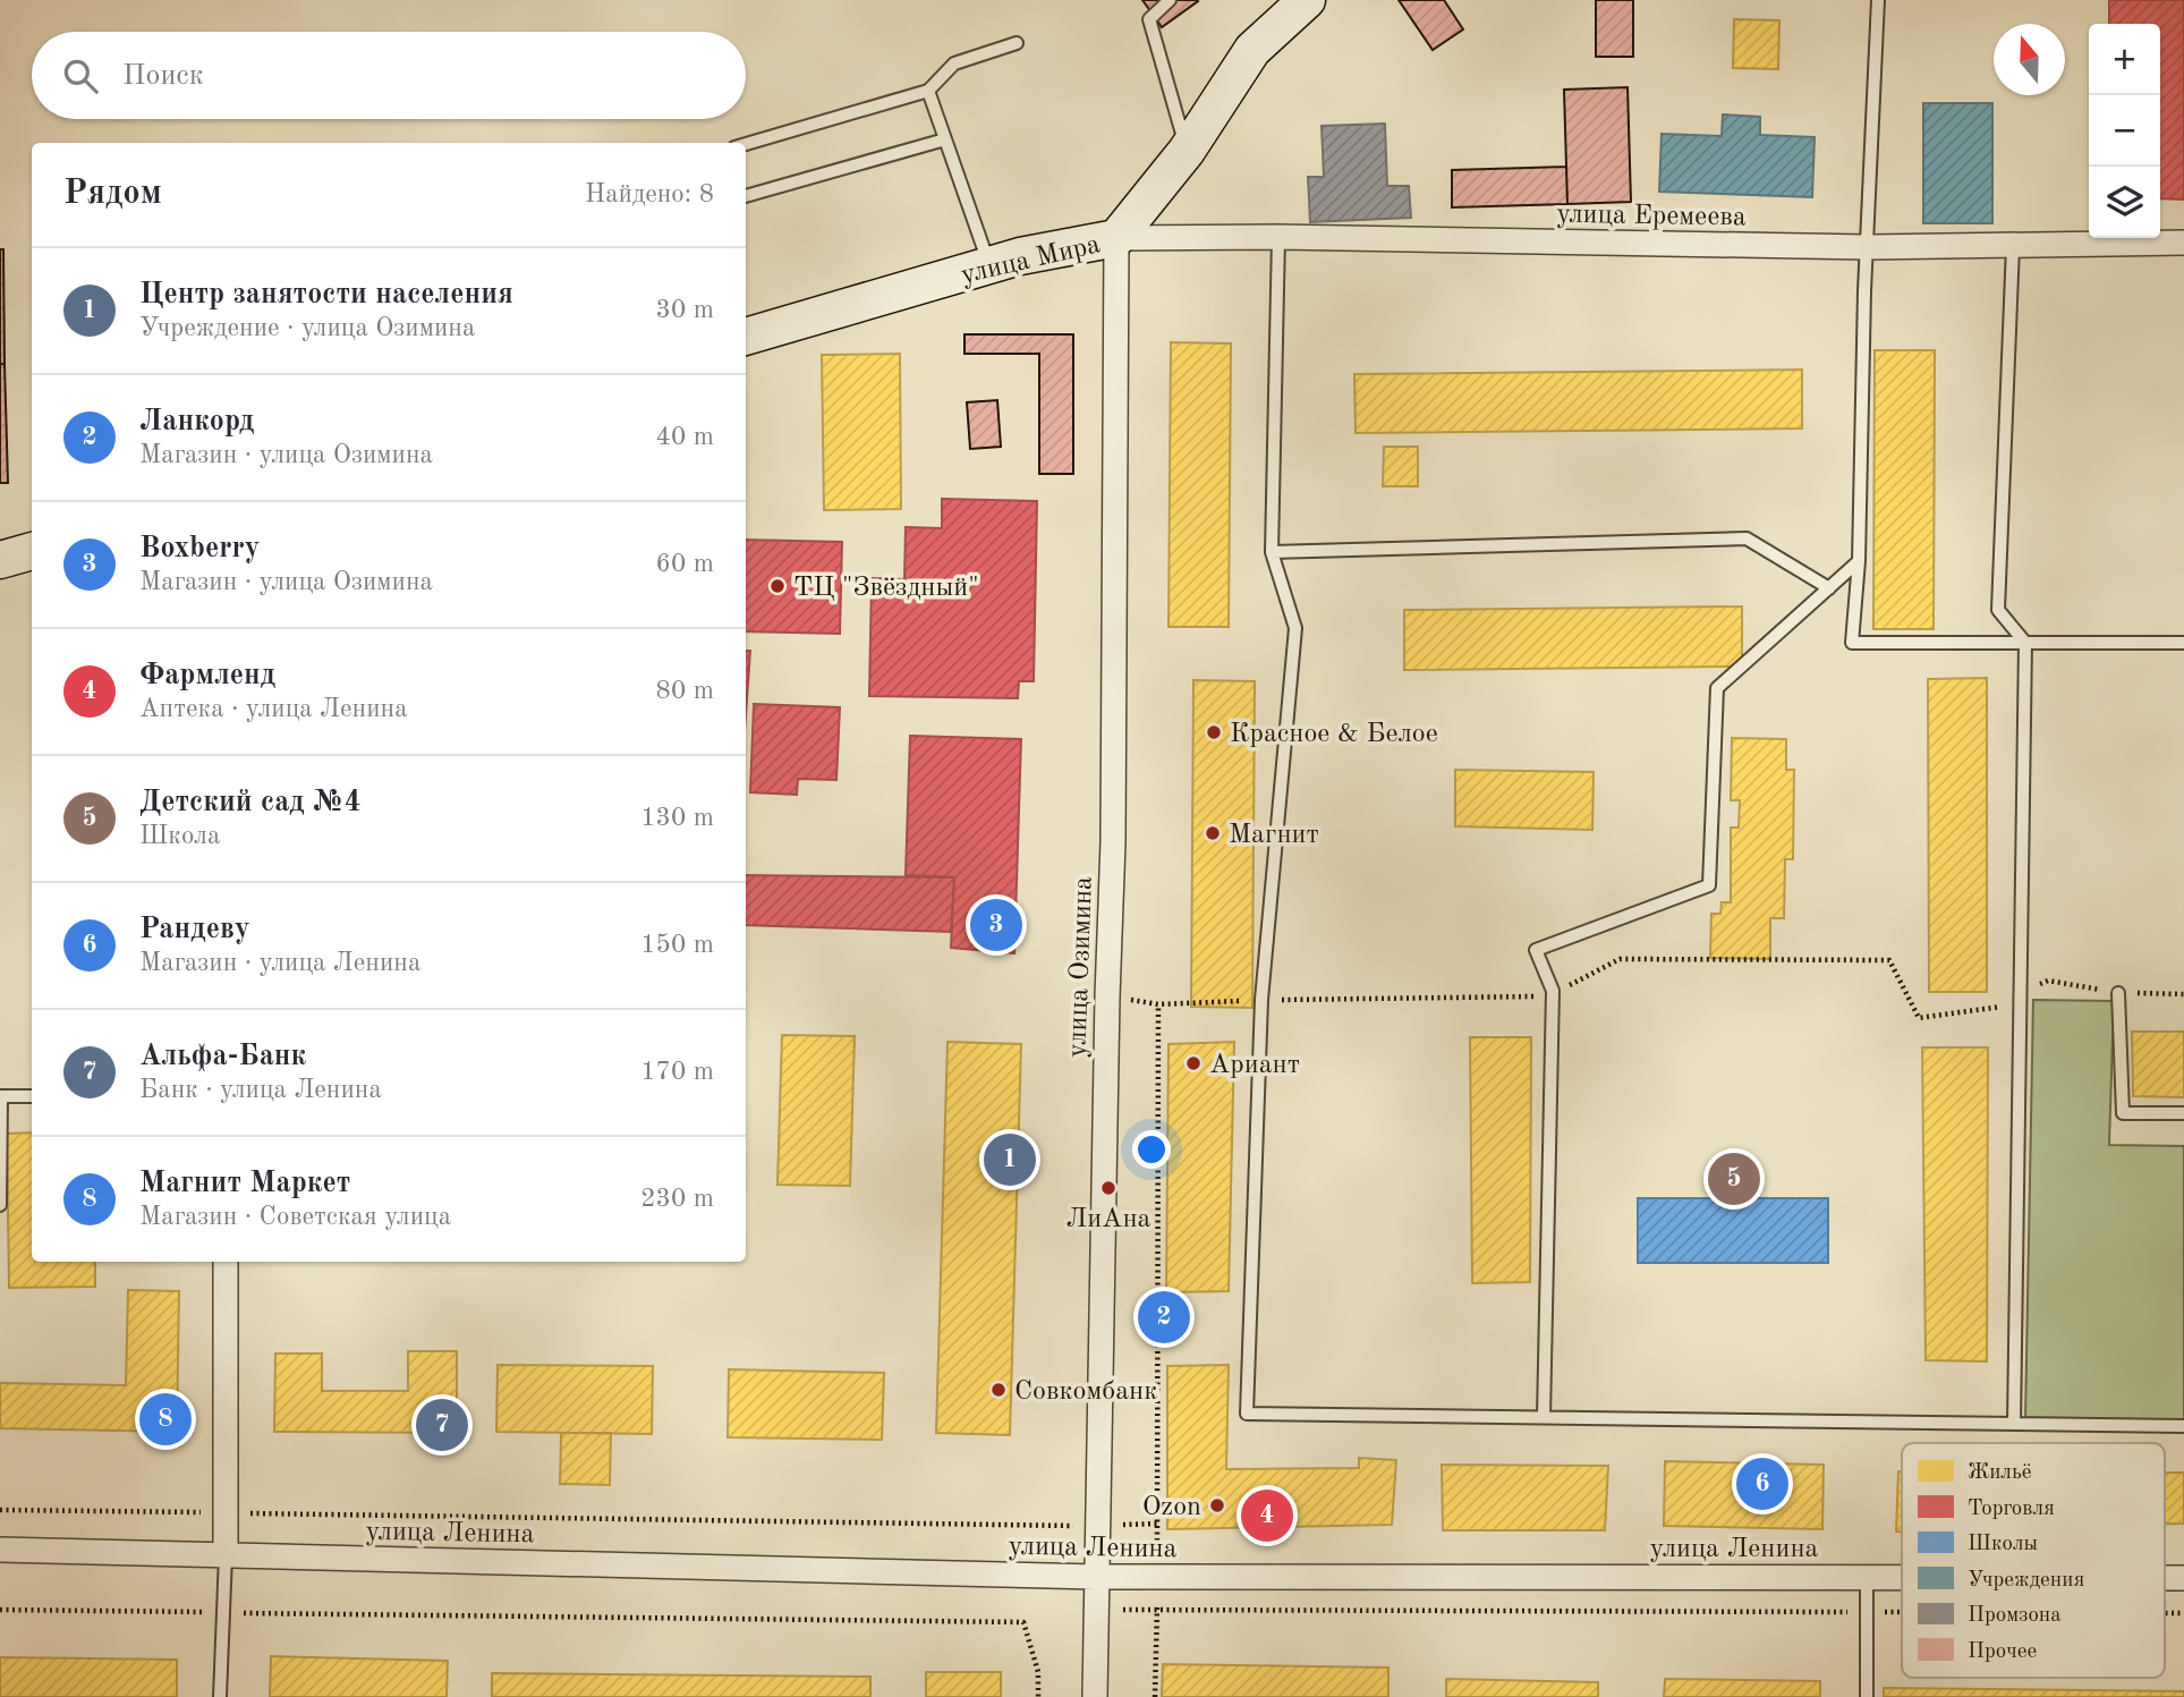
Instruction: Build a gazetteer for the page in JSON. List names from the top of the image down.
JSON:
{
  "streets": {
    "street": [
      "улица Еремеева",
      "улица Мира",
      "улица Озимина",
      "улица Ленина"
    ]
  },
  "crossings": [
    ["улица Еремеева", "улица Мира"],
    ["улица Еремеева", "улица Озимина"],
    ["улица Мира", "улица Озимина"],
    ["улица Озимина", "улица Ленина"]
  ],
  "places": [
    "ТЦ \"Звёздный\"",
    "Красное & Белое",
    "Магнит",
    "Ариант",
    "ЛиАна",
    "Совкомбанк",
    "Ozon"
  ],
  "legend": [
    "Жильё",
    "Торговля",
    "Школы",
    "Учреждения",
    "Промзона",
    "Прочее"
  ],
  "north": "top",
  "page": {
    "map_buttons": ["+", "−"],
    "search": "Поиск",
    "heading": ["Рядом", "Найдено: 8"],
    "list": [
      {
        "mark": "1",
        "name": "Центр занятости населения",
        "note": "Учреждение · улица Озимина",
        "value": "30 m"
      },
      {
        "mark": "2",
        "name": "Ланкорд",
        "note": "Магазин · улица Озимина",
        "value": "40 m"
      },
      {
        "mark": "3",
        "name": "Boxberry",
        "note": "Магазин · улица Озимина",
        "value": "60 m"
      },
      {
        "mark": "4",
        "name": "Фармленд",
        "note": "Аптека · улица Ленина",
        "value": "80 m"
      },
      {
        "mark": "5",
        "name": "Детский сад №4",
        "note": "Школа",
        "value": "130 m"
      },
      {
        "mark": "6",
        "name": "Рандеву",
        "note": "Магазин · улица Ленина",
        "value": "150 m"
      },
      {
        "mark": "7",
        "name": "Альфа-Банк",
        "note": "Банк · улица Ленина",
        "value": "170 m"
      },
      {
        "mark": "8",
        "name": "Магнит Маркет",
        "note": "Магазин · Советская улица",
        "value": "230 m"
      }
    ],
    "pins": [
      "3",
      "1",
      "5",
      "2",
      "8",
      "7",
      "6",
      "4"
    ]
  }
}
